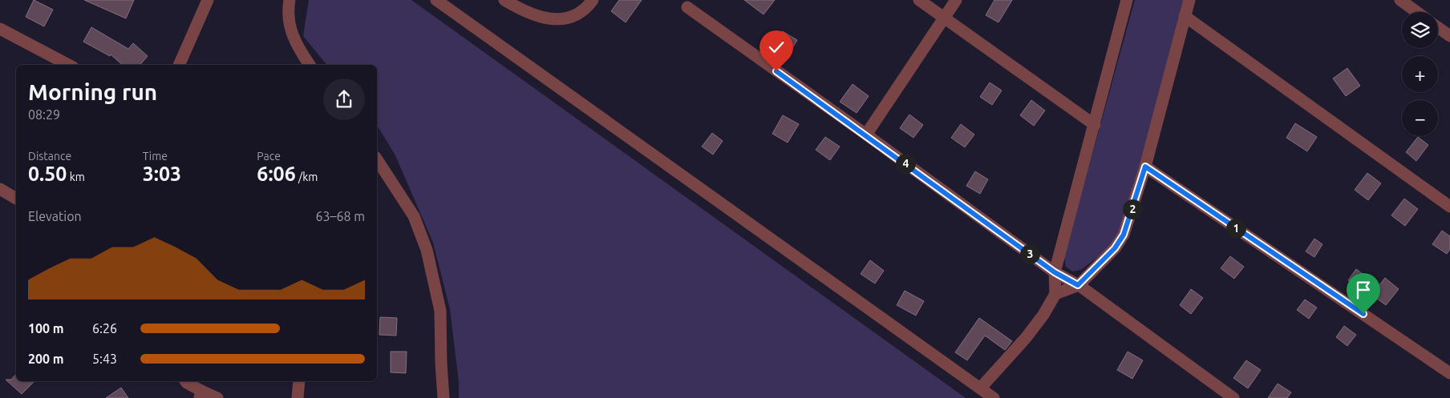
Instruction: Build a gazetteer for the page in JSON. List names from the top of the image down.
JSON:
{
  "page": {
    "map_buttons": ["+", "−"],
    "heading": ["Morning run", "08:29"],
    "stats": [
      ["Distance", "0.50 km"],
      ["Time", "3:03"],
      ["Pace", "6:06 /km"]
    ],
    "pins": [
      "4",
      "2",
      "1",
      "3"
    ],
    "chart": ["Elevation", "63–68 m"],
    "list": [
      {
        "name": "100 m",
        "note": "6:26"
      },
      {
        "name": "200 m",
        "note": "5:43"
      }
    ]
  }
}
